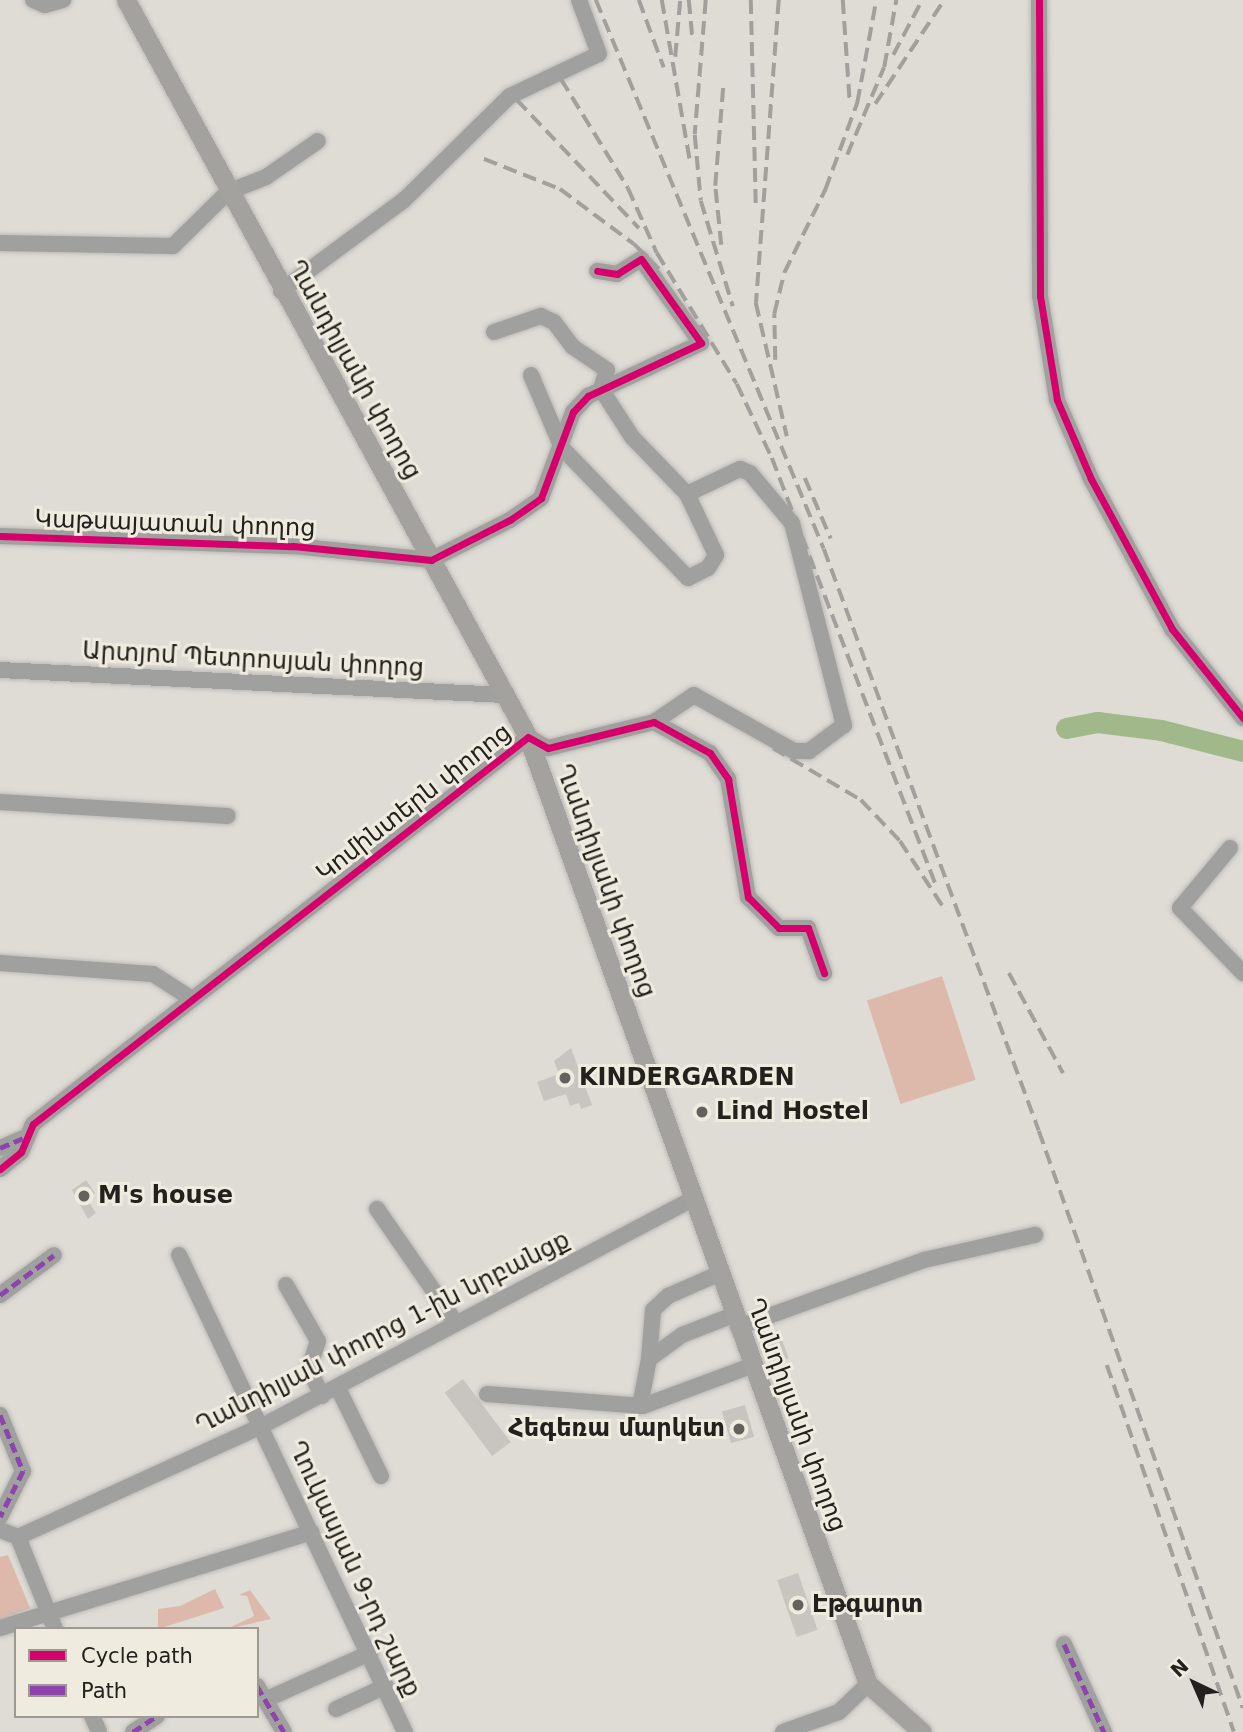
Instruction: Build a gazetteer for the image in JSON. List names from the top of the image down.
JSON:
{
  "streets": {
    "main road": ["Ղանդիլյանի փողոց"],
    "street": [
      "Կաթսայատան փողոց",
      "Արտյոմ Պետրոսյան փողոց",
      "Կոմինտերն փողոց",
      "Ղանդիլյան փողոց 1-ին նրբանցք",
      "Ղուկասյան 9-րդ շարք"
    ]
  },
  "crossings": [
    ["Ղանդիլյանի փողոց", "Կաթսայատան փողոց"],
    ["Ղանդիլյանի փողոց", "Արտյոմ Պետրոսյան փողոց"],
    ["Ղանդիլյանի փողոց", "Կոմինտերն փողոց"],
    ["Ղանդիլյանի փողոց", "Ղանդիլյան փողոց 1-ին նրբանցք"],
    ["Ղանդիլյան փողոց 1-ին նրբանցք", "Ղուկասյան 9-րդ շարք"]
  ],
  "places": [
    "KINDERGARDEN",
    "Lind Hostel",
    "M's house",
    "Հեգեռա մարկետ",
    "Էթգարտ"
  ],
  "legend": ["Cycle path", "Path"],
  "north": "top left"
}
